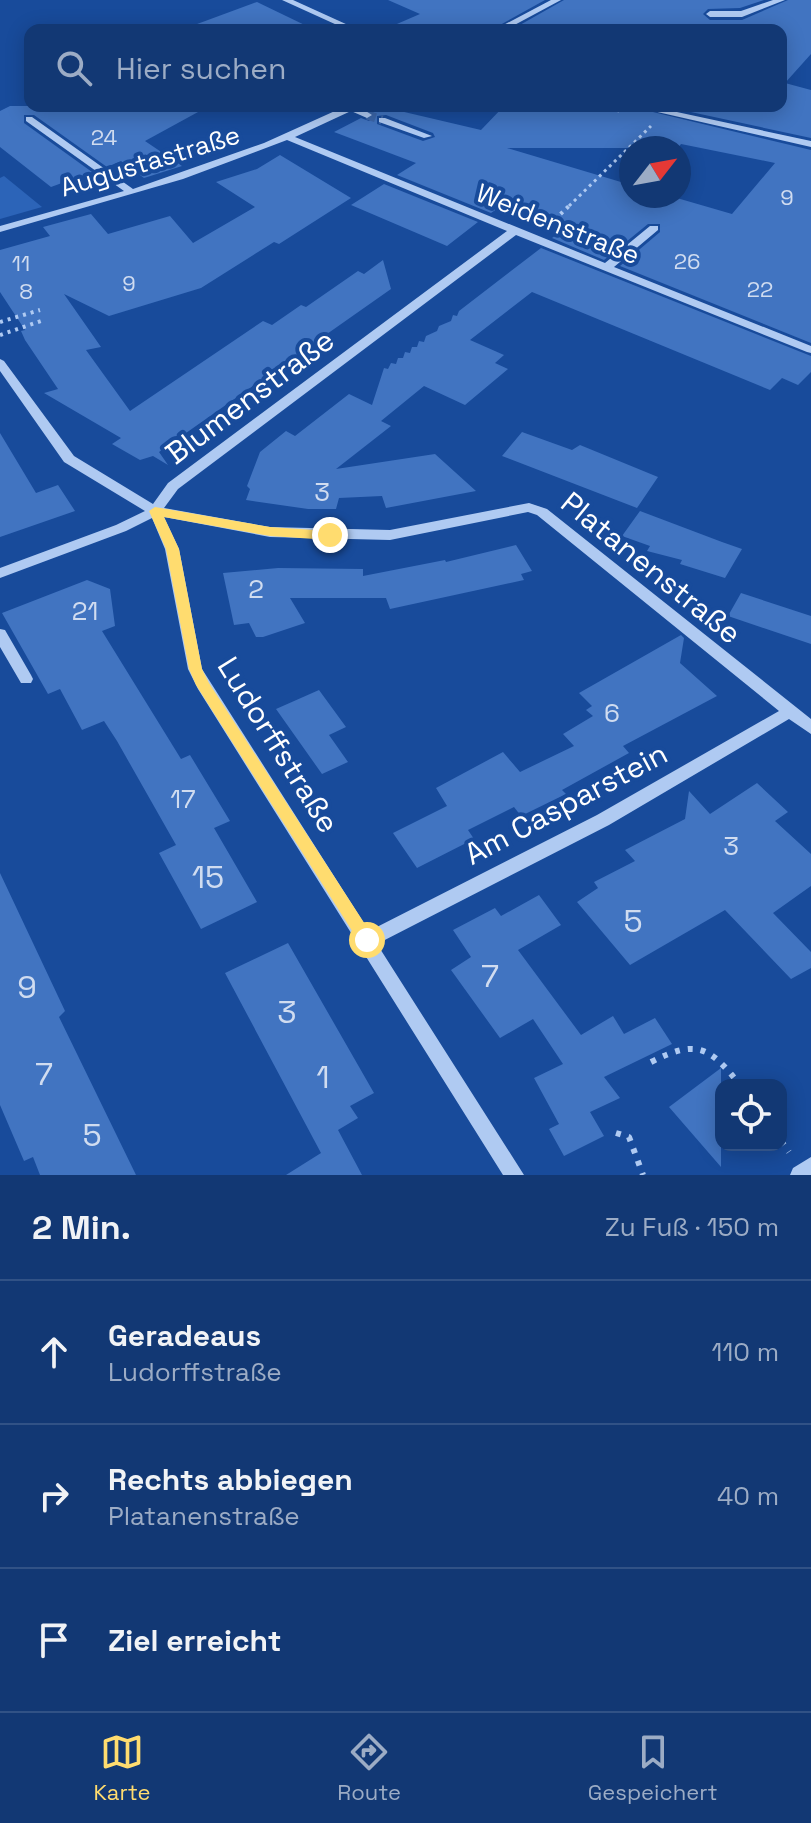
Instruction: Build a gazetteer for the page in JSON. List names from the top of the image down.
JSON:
{
  "streets": {
    "street": [
      "Augustastraße",
      "Weidenstraße",
      "Blumenstraße",
      "Platanenstraße",
      "Ludorffstraße",
      "Am Casparstein"
    ]
  },
  "crossings": [
    ["Augustastraße", "Weidenstraße"],
    ["Weidenstraße", "Blumenstraße"],
    ["Blumenstraße", "Platanenstraße"],
    ["Blumenstraße", "Ludorffstraße"],
    ["Platanenstraße", "Ludorffstraße"],
    ["Platanenstraße", "Am Casparstein"],
    ["Ludorffstraße", "Am Casparstein"]
  ],
  "house_numbers": [
    "24",
    "9",
    "26",
    "11",
    "9",
    "22",
    "8",
    "3",
    "2",
    "21",
    "6",
    "17",
    "3",
    "15",
    "5",
    "7",
    "9",
    "3",
    "7",
    "1",
    "5"
  ],
  "north": "top right",
  "page": {
    "search": "Hier suchen",
    "heading": ["2 Min.", "Zu Fuß · 150 m"],
    "list": [
      ["Geradeaus", "Ludorffstraße", "110 m"],
      ["Rechts abbiegen", "Platanenstraße", "40 m"],
      "Ziel erreicht"
    ],
    "nav": ["Karte", "Route", "Gespeichert"]
  }
}
